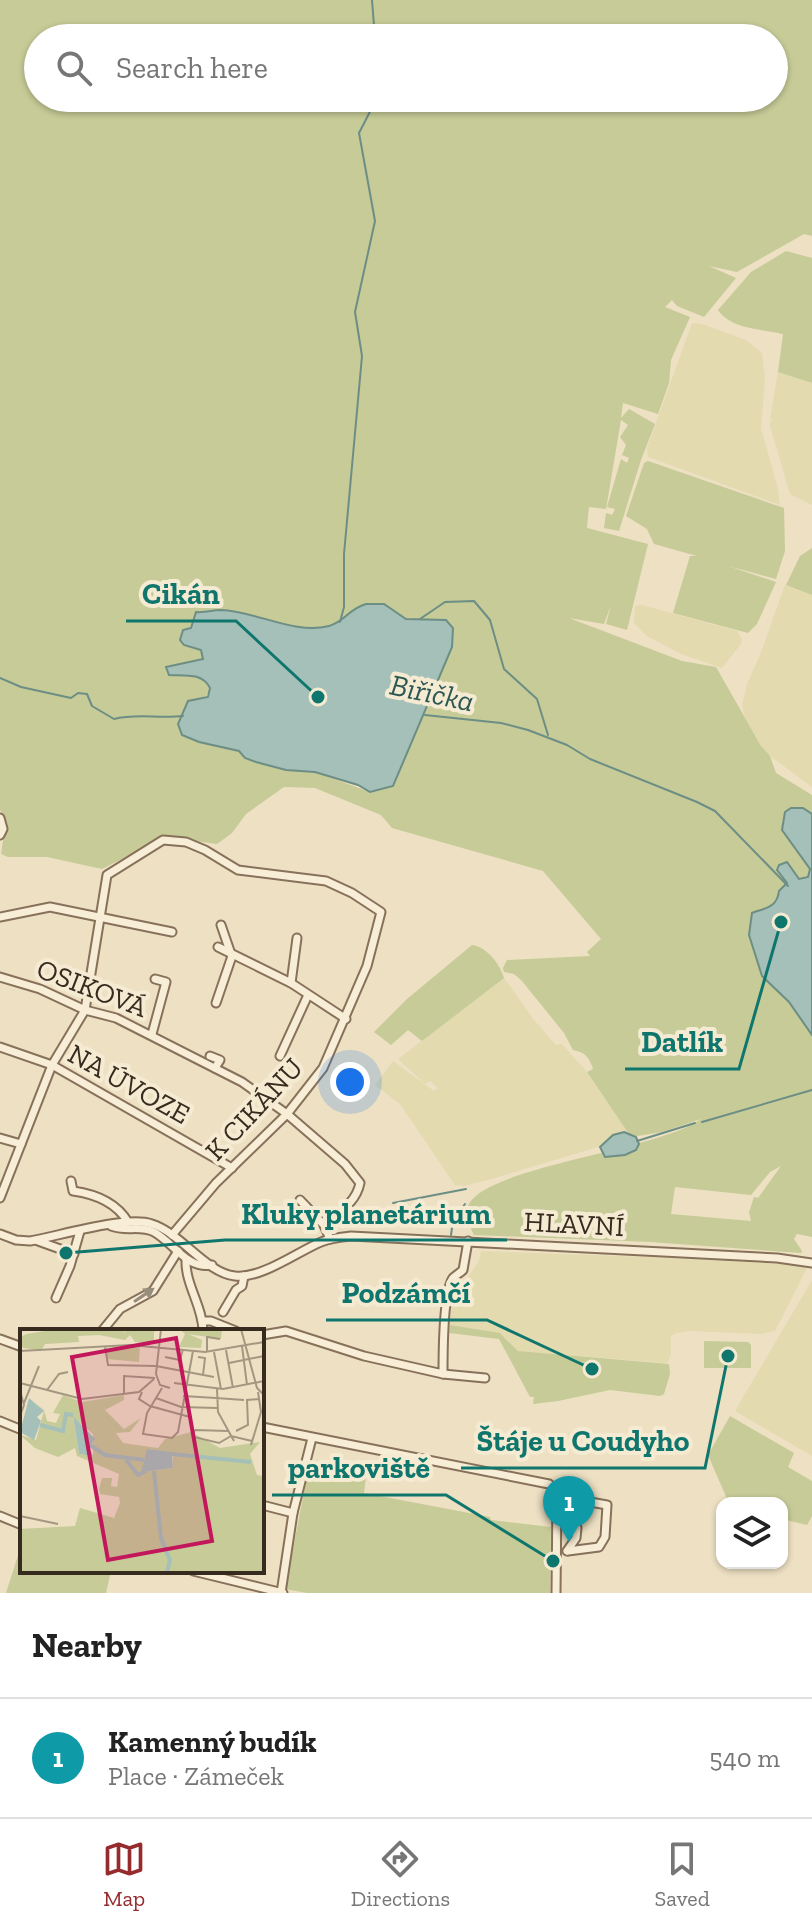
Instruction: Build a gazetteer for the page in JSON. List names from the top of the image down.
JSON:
{
  "streets": {
    "street": [
      "OSIKOVÁ",
      "NA ÚVOZE",
      "K CIKÁNU",
      "HLAVNÍ"
    ]
  },
  "crossings": [
    ["NA ÚVOZE", "K CIKÁNU"]
  ],
  "water": ["Biřička"],
  "places": [
    "Cikán",
    "Datlík",
    "Kluky planetárium",
    "Štáje u Coudyho",
    "Podzámčí",
    "parkoviště"
  ],
  "page": {
    "search": "Search here",
    "pins": "1",
    "heading": "Nearby",
    "list": [
      {
        "mark": "1",
        "name": "Kamenný budík",
        "note": "Place · Zámeček",
        "value": "540 m"
      }
    ],
    "nav": ["Map", "Directions", "Saved"]
  }
}
